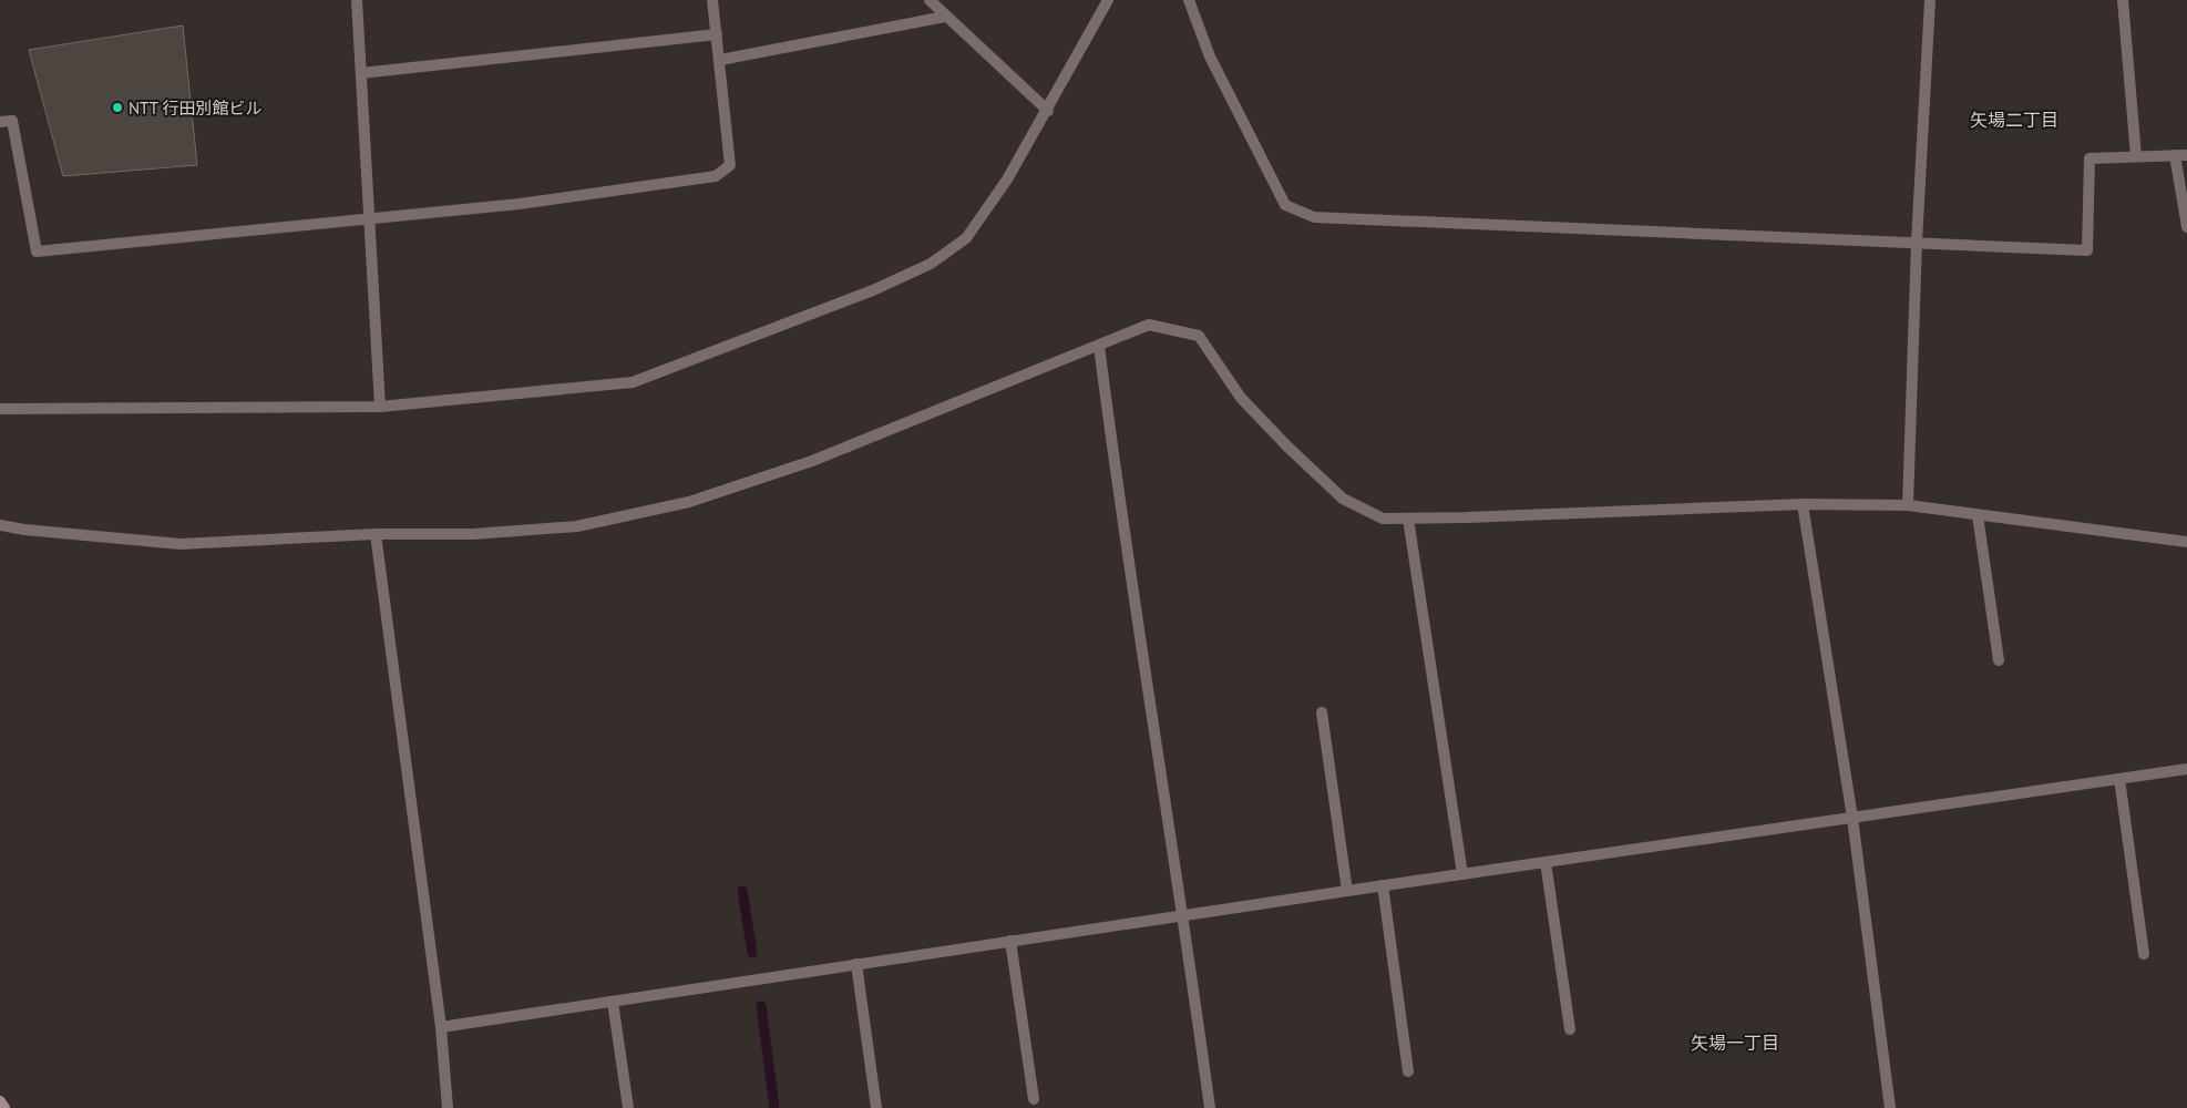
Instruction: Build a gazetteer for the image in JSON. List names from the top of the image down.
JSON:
{
  "districts": ["矢場二丁目", "矢場一丁目"],
  "places": ["NTT 行田別館ビル"]
}
